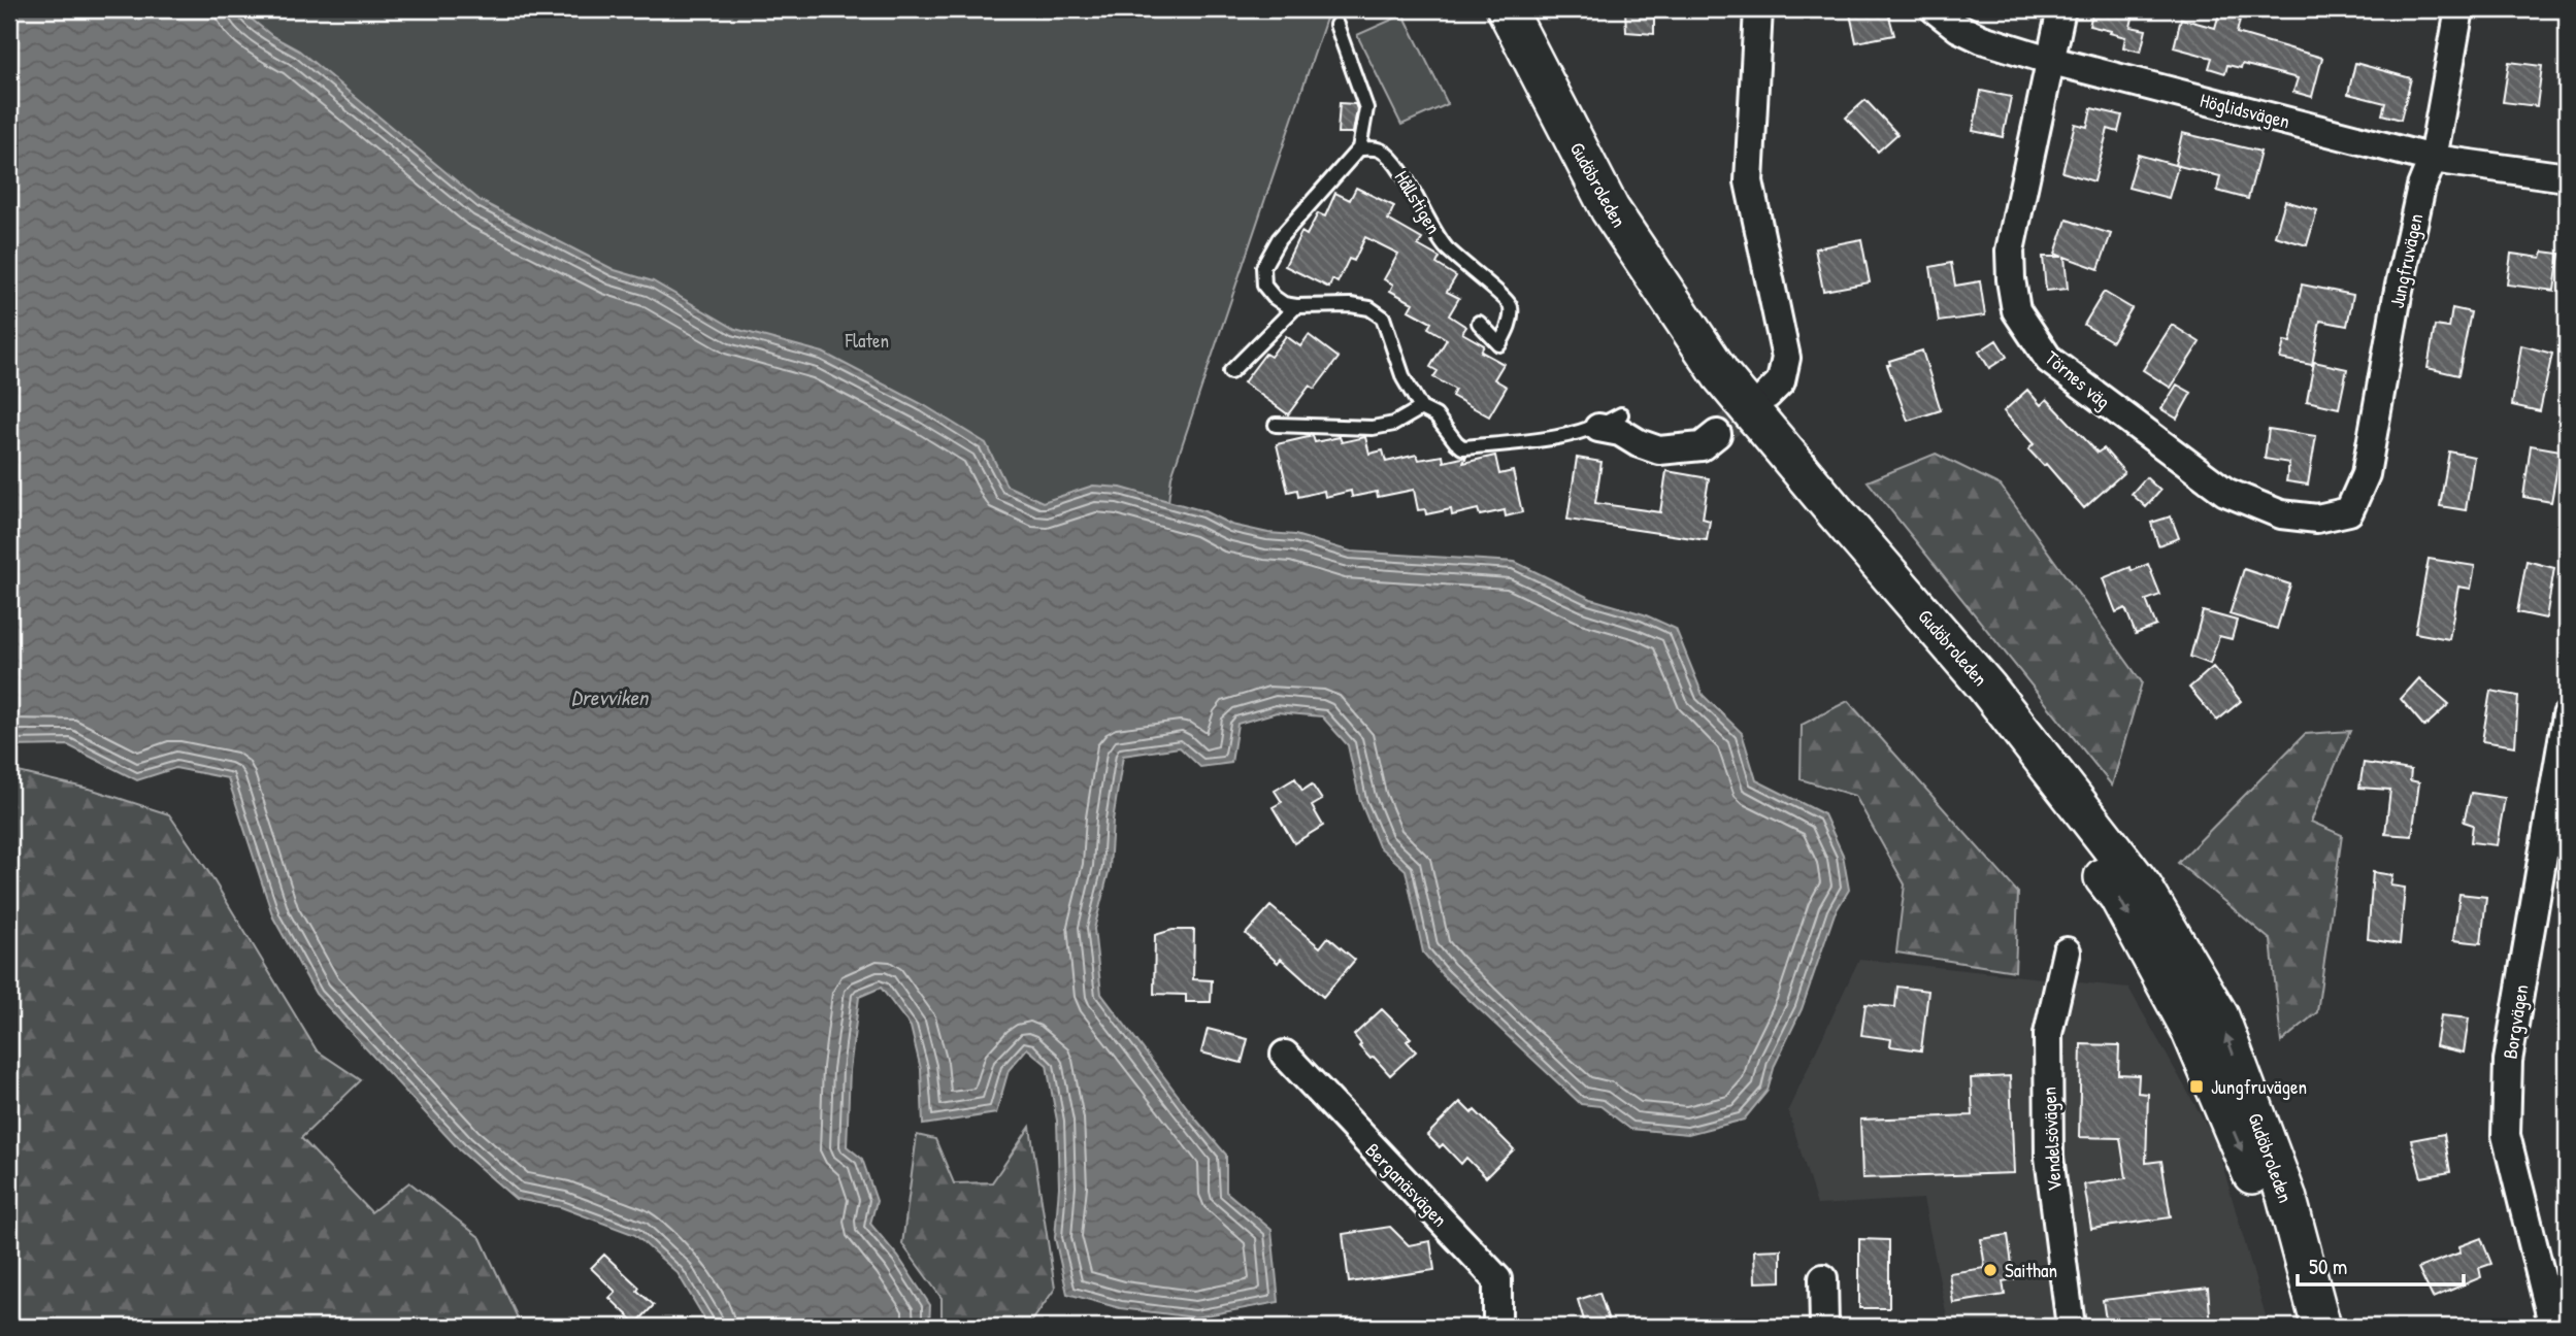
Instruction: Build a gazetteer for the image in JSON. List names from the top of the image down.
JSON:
{
  "streets": {
    "main road": ["Gudöbroleden"],
    "street": [
      "Höglidsvägen",
      "Jungfruvägen",
      "Törnes väg",
      "Borgvägen",
      "Vendelsövägen",
      "Berganäsvägen"
    ],
    "lane": ["Hållstigen"]
  },
  "crossings": [
    ["Höglidsvägen", "Jungfruvägen"],
    ["Höglidsvägen", "Törnes väg"],
    ["Jungfruvägen", "Törnes väg"]
  ],
  "water": ["Drevviken"],
  "parks": ["Flaten"],
  "places": {
    "transit": ["Jungfruvägen"],
    "other": ["Saithan"]
  },
  "scale_bar": "50 m"
}
